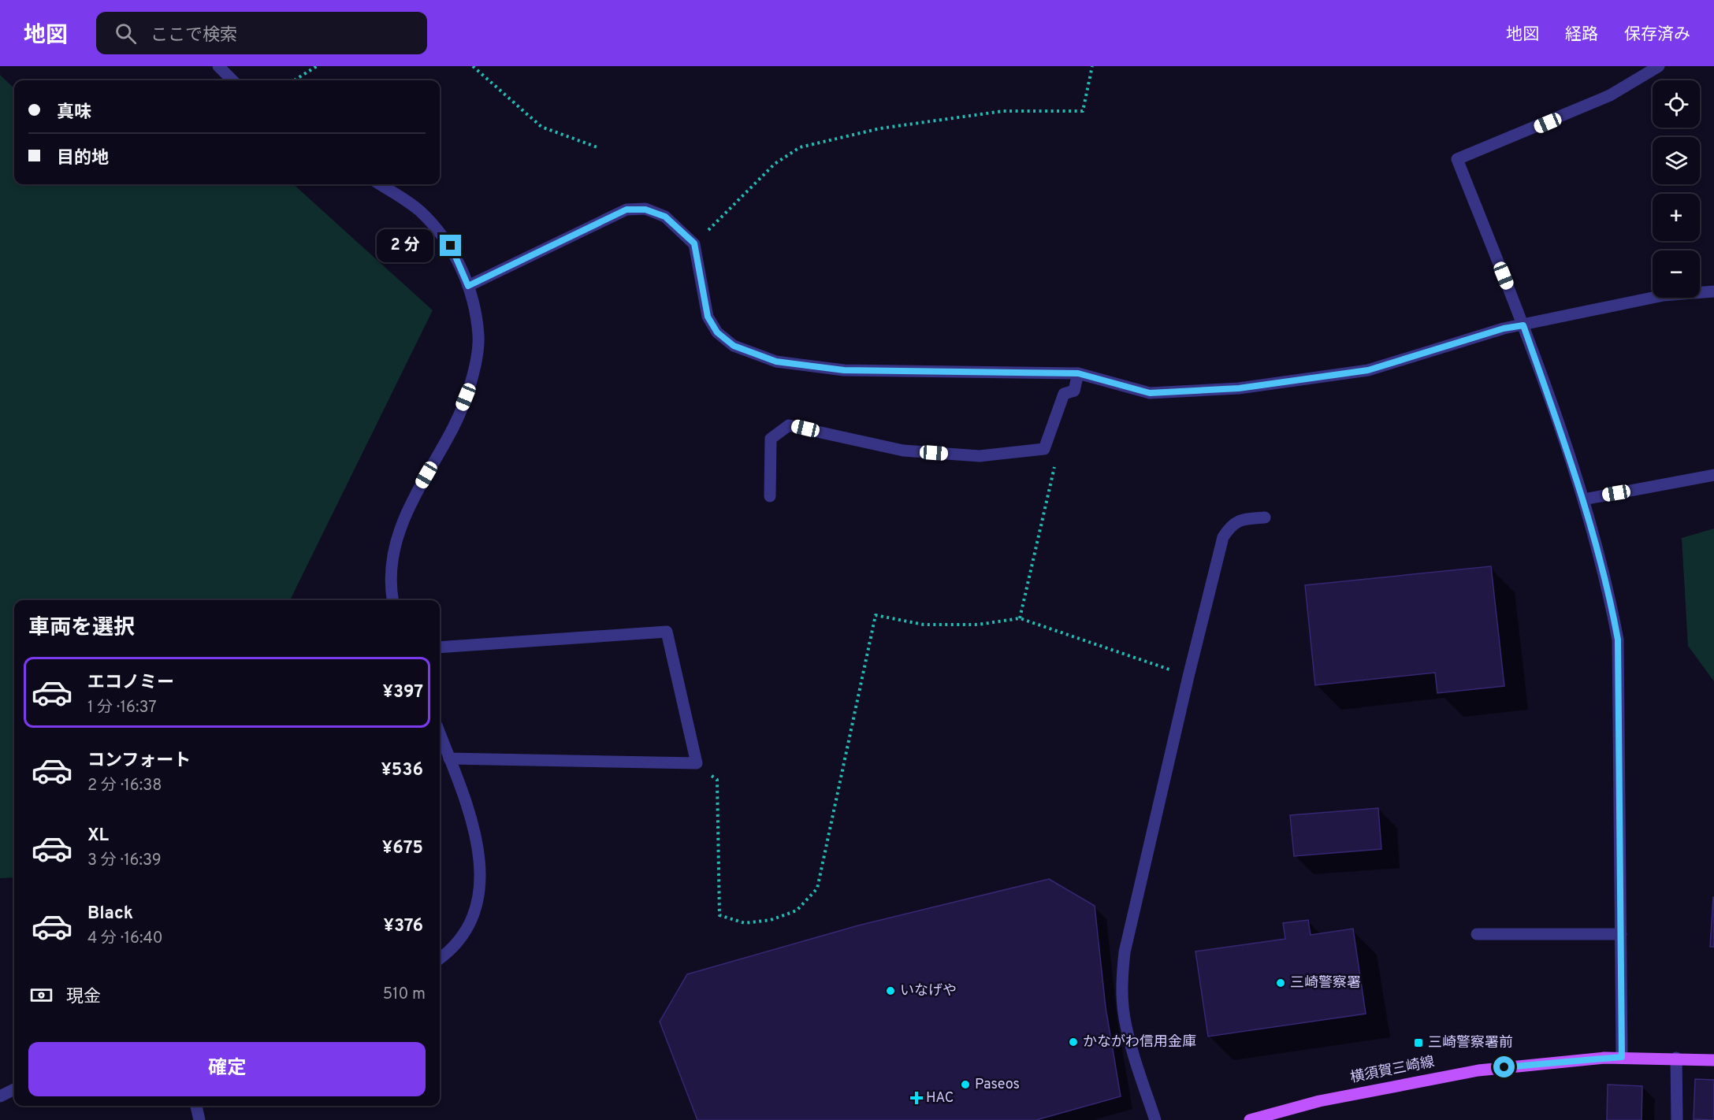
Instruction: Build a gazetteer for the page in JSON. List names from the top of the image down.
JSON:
{
  "streets": {
    "main road": ["横須賀三崎線"]
  },
  "places": {
    "other": [
      "三崎警察署",
      "いなげや",
      "かながわ信用金庫",
      "Paseos"
    ],
    "transit": ["三崎警察署前"],
    "health": ["HAC"]
  },
  "page": {
    "header": "地図",
    "search": "ここで検索",
    "nav": ["地図", "経路", "保存済み"],
    "map_buttons": ["+", "−"],
    "banner": ["真味", "目的地"],
    "bubble": "2 分",
    "heading": "車両を選択",
    "list": [
      {
        "name": "エコノミー",
        "note": "1 分 · 16:37",
        "value": "¥397"
      },
      {
        "name": "コンフォート",
        "note": "2 分 · 16:38",
        "value": "¥536"
      },
      {
        "name": "XL",
        "note": "3 分 · 16:39",
        "value": "¥675"
      },
      {
        "name": "Black",
        "note": "4 分 · 16:40",
        "value": "¥376"
      }
    ],
    "pay": ["現金", "510 m"],
    "buttons": "確定"
  }
}
